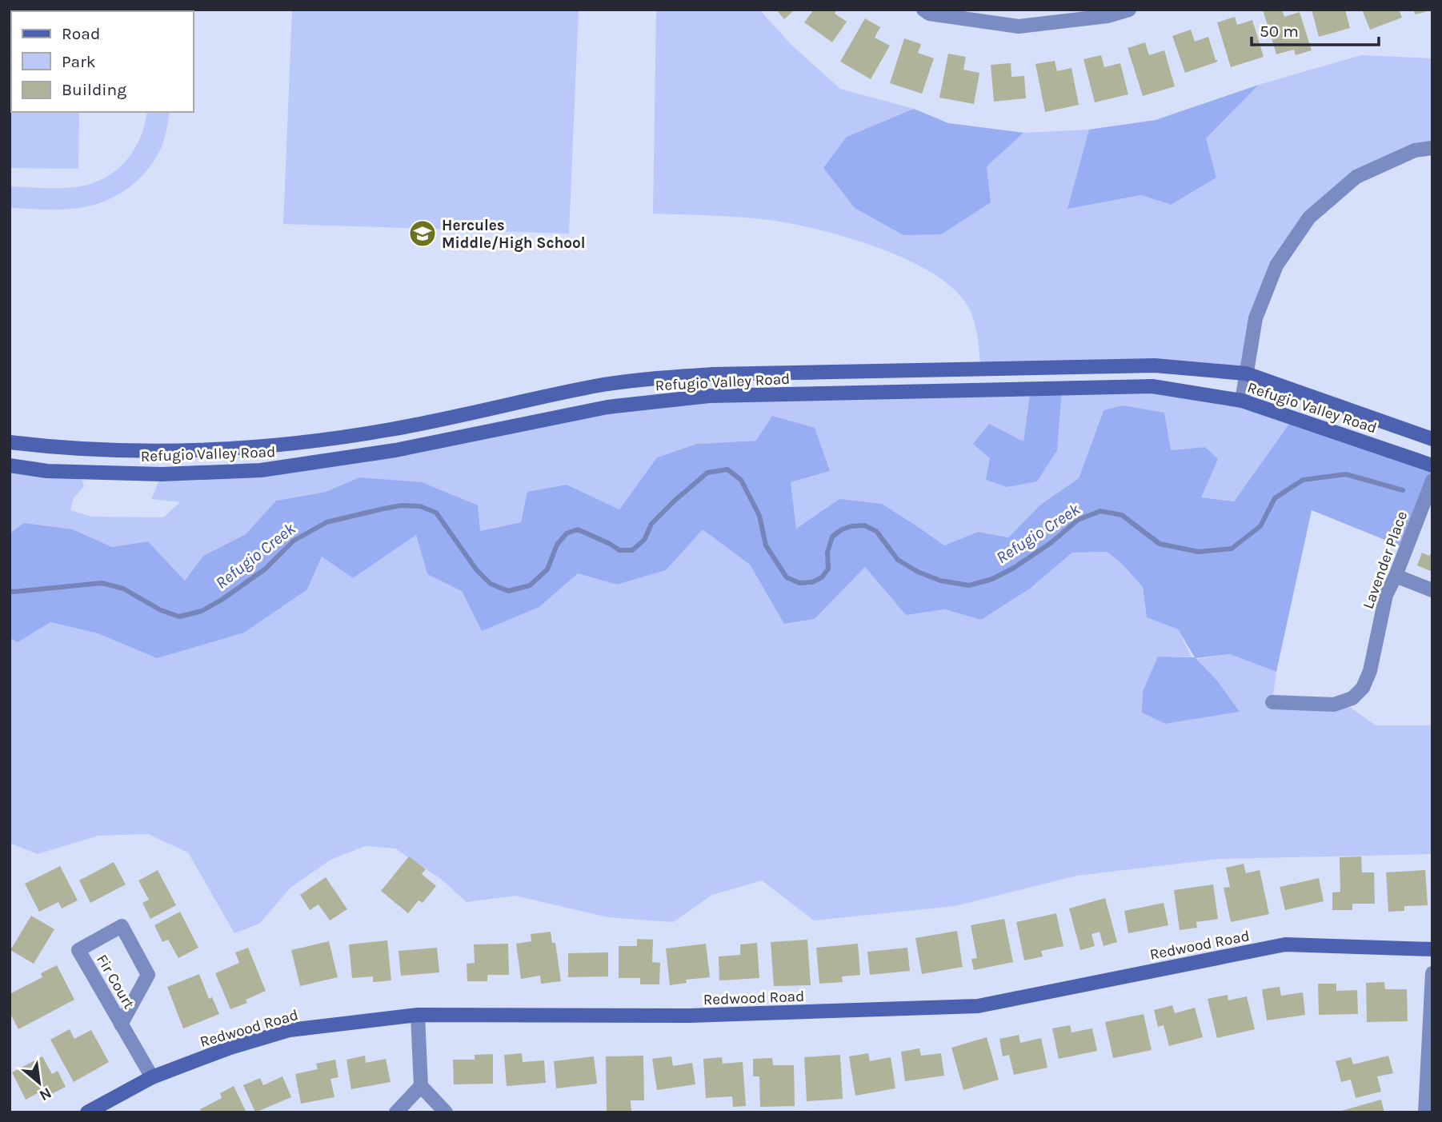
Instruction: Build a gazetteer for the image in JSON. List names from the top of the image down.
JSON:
{
  "streets": {
    "street": [
      "Refugio Valley Road",
      "Lavender Place",
      "Redwood Road",
      "Fir Court"
    ]
  },
  "crossings": [
    ["Redwood Road", "Fir Court"]
  ],
  "water": ["Refugio Creek"],
  "places": {
    "school or university": ["Hercules Middle/High School"]
  },
  "legend": ["Road", "Park", "Building"],
  "scale_bar": "50 m",
  "north": "bottom right"
}
